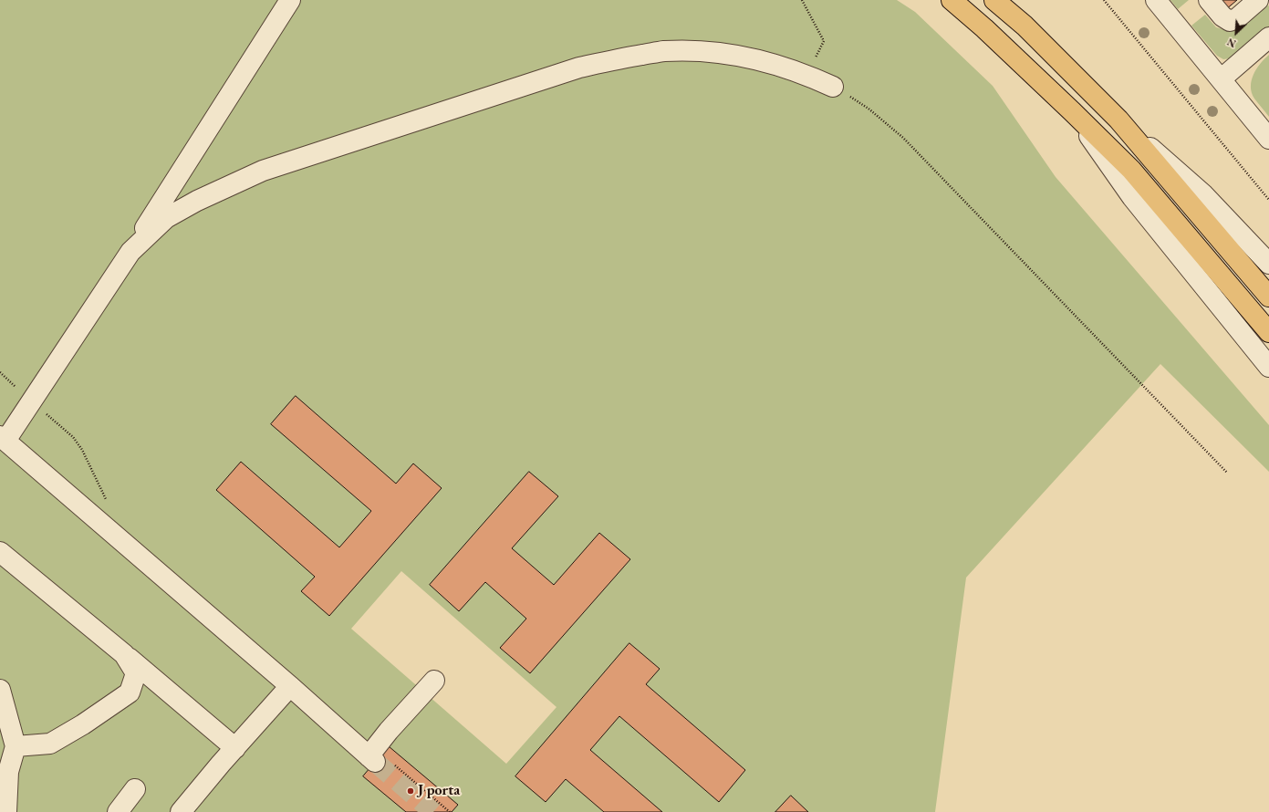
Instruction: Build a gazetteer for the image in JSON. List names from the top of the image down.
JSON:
{
  "places": ["J porta"],
  "north": "bottom left"
}
